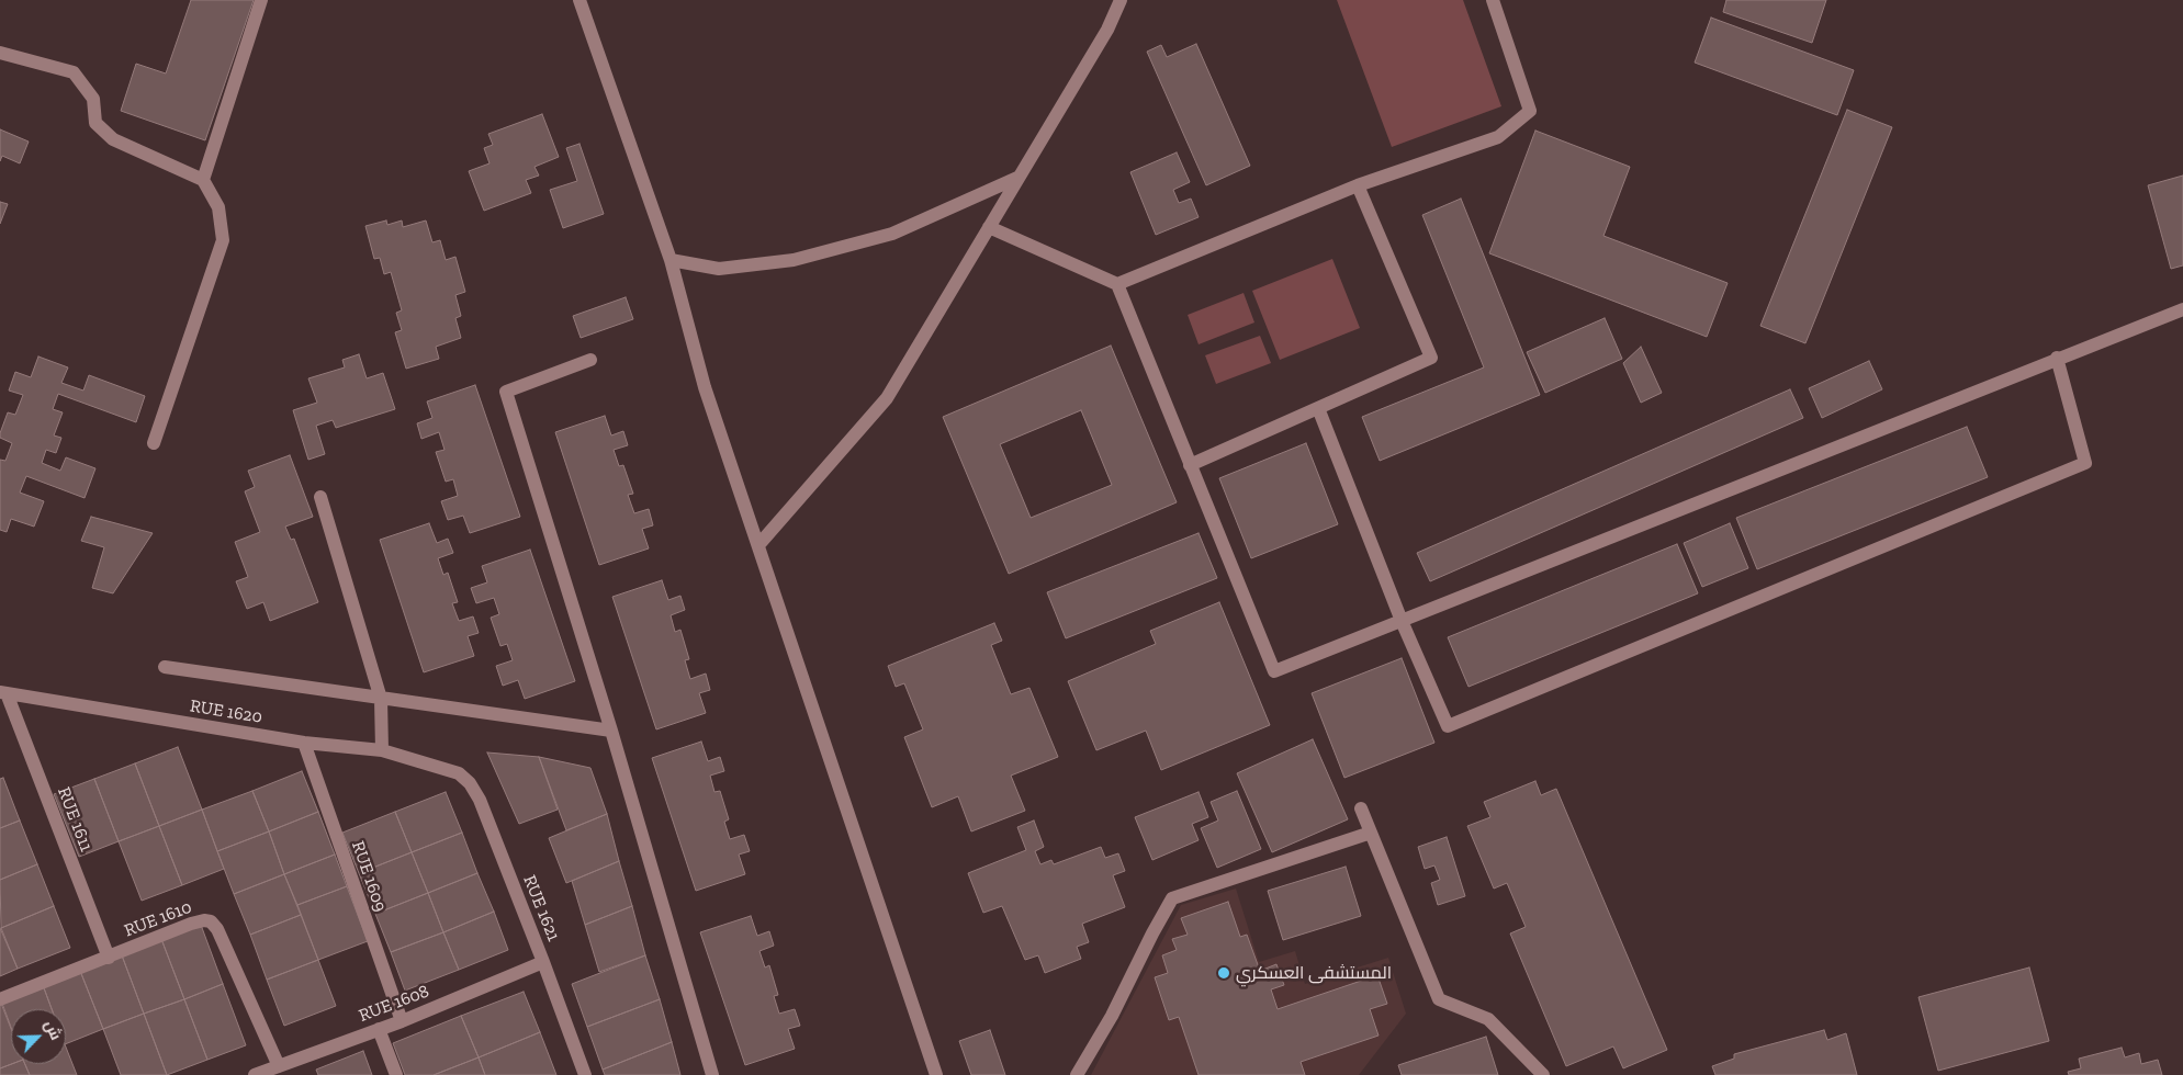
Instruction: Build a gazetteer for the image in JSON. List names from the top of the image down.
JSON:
{
  "streets": {
    "street": [
      "RUE 1620",
      "RUE 1611",
      "RUE 1609",
      "RUE 1621",
      "RUE 1610",
      "RUE 1608"
    ]
  },
  "crossings": [
    ["RUE 1620", "RUE 1611"],
    ["RUE 1620", "RUE 1609"],
    ["RUE 1620", "RUE 1621"],
    ["RUE 1611", "RUE 1610"],
    ["RUE 1609", "RUE 1608"],
    ["RUE 1621", "RUE 1608"],
    ["RUE 1610", "RUE 1608"]
  ],
  "places": ["المستشفى العسكري"],
  "north": "top right"
}
